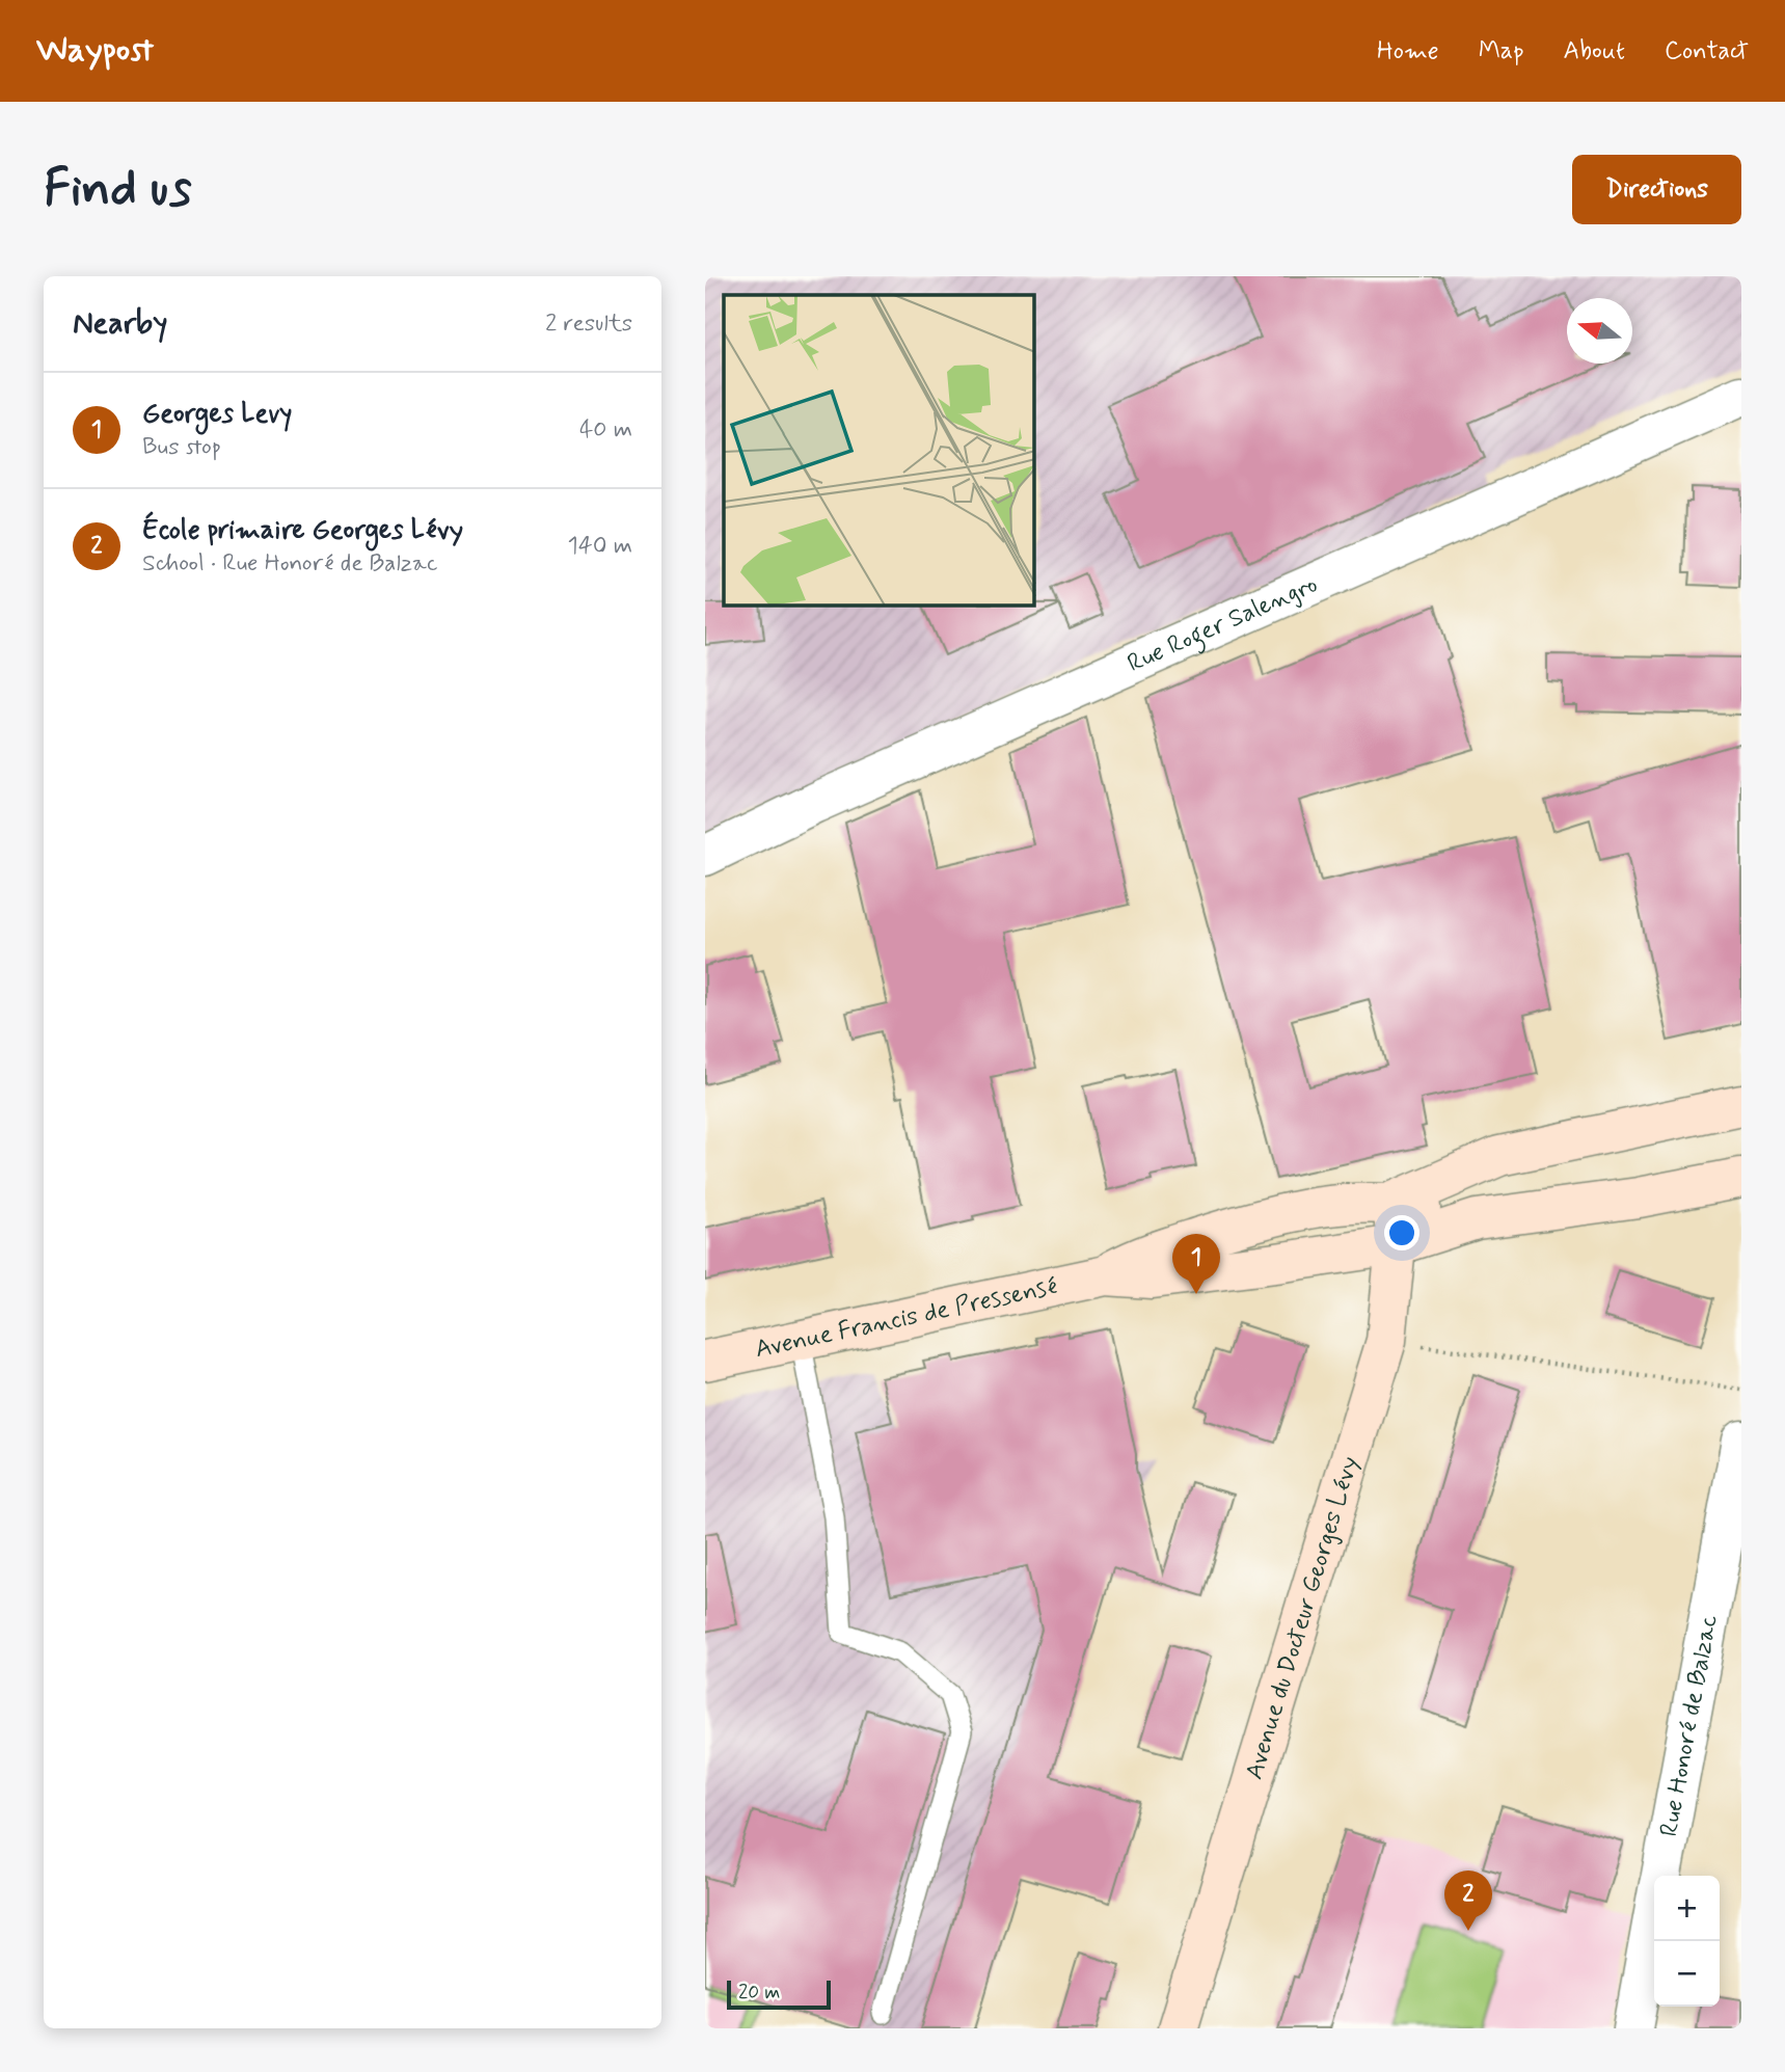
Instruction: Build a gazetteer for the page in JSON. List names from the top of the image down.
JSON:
{
  "streets": {
    "street": [
      "Rue Roger Salengro",
      "Avenue Francis de Pressensé",
      "Avenue du Docteur Georges Lévy",
      "Rue Honoré de Balzac"
    ]
  },
  "crossings": [
    ["Avenue Francis de Pressensé", "Avenue du Docteur Georges Lévy"]
  ],
  "scale_bar": "20 m",
  "north": "left",
  "page": {
    "header": "Waypost",
    "nav": [
      "Home",
      "Map",
      "About",
      "Contact"
    ],
    "buttons": "Directions",
    "title": "Find us",
    "heading": ["Nearby", "2 results"],
    "list": [
      {
        "mark": "1",
        "name": "Georges Levy",
        "note": "Bus stop",
        "value": "40 m"
      },
      {
        "mark": "2",
        "name": "École primaire Georges Lévy",
        "note": "School · Rue Honoré de Balzac",
        "value": "140 m"
      }
    ],
    "pins": ["1", "2"],
    "map_buttons": ["+", "−"],
    "scale": "20 m"
  }
}
